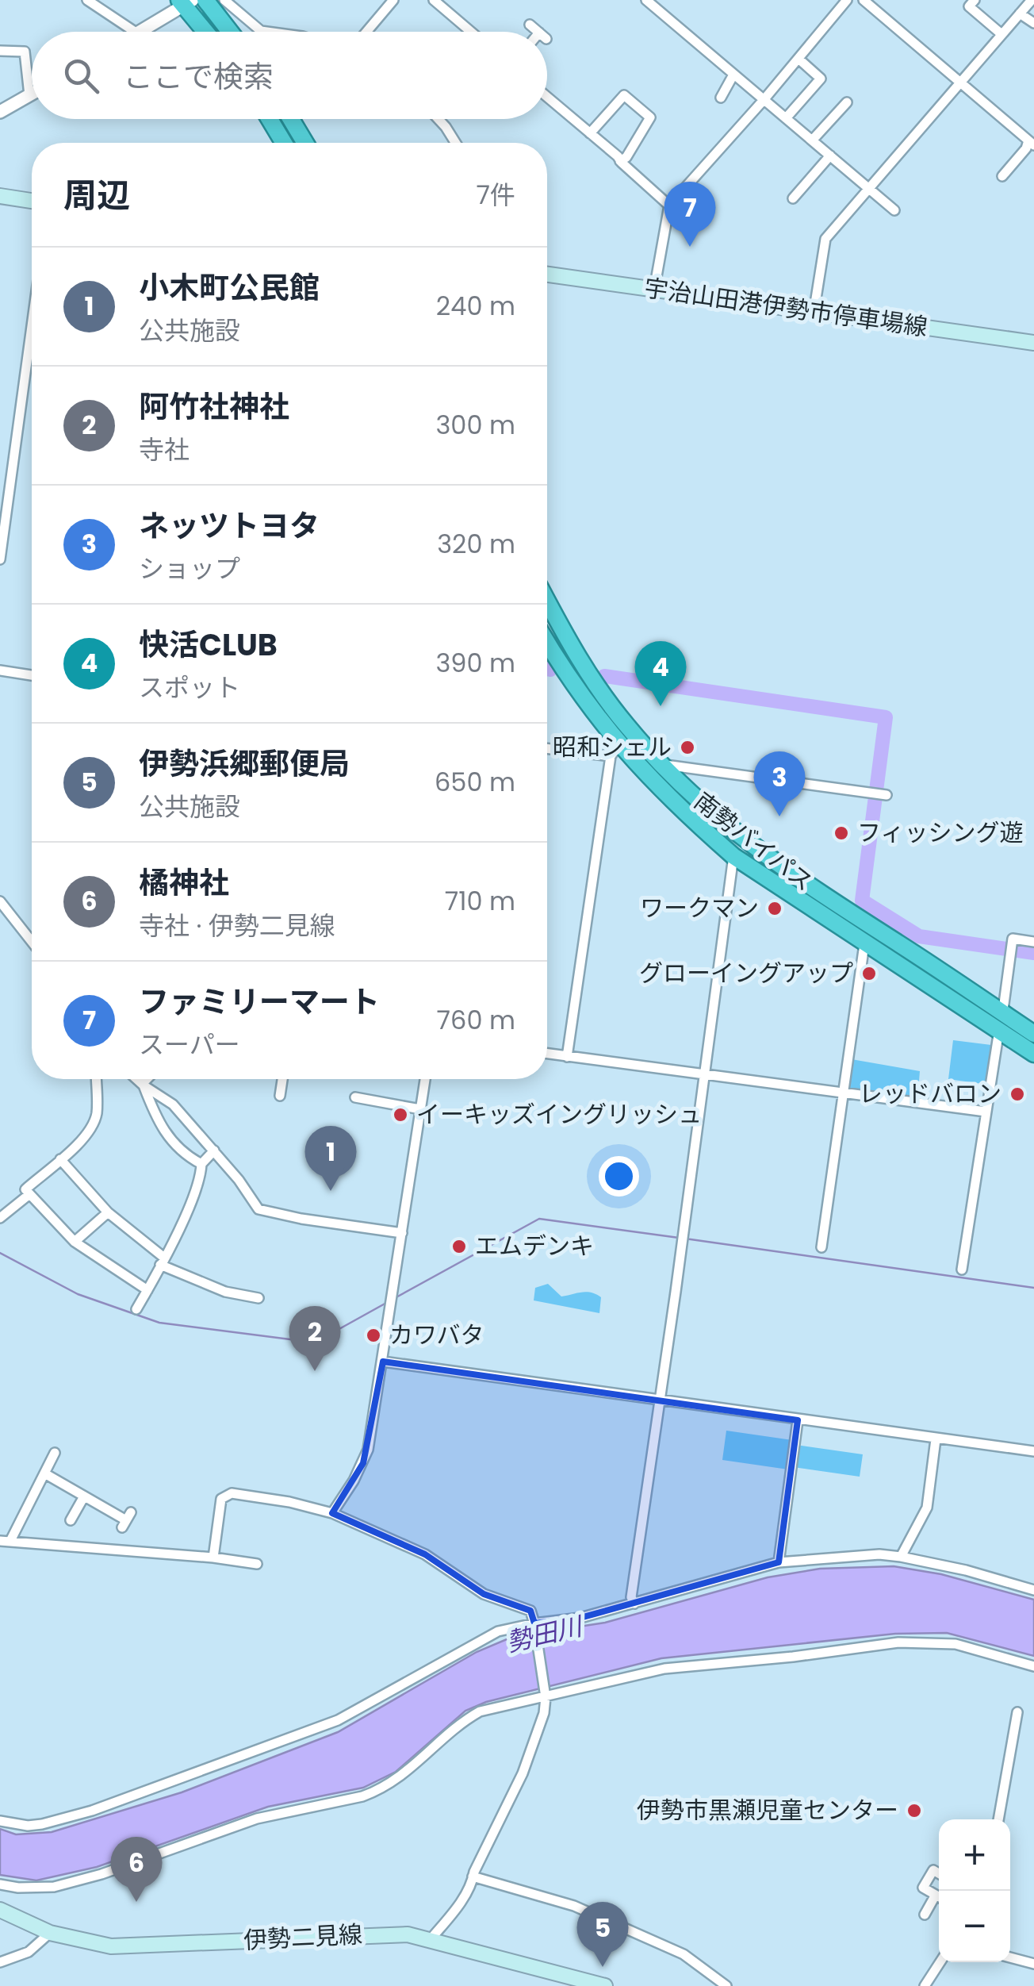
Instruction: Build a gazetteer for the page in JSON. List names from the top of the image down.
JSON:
{
  "streets": {
    "highway": ["南勢バイパス"],
    "main road": ["宇治山田港伊勢市停車場線", "伊勢二見線"]
  },
  "water": ["勢田川"],
  "places": [
    "昭和シェル",
    "フィッシング遊",
    "ワークマン",
    "グローイングアップ",
    "レッドバロン",
    "イーキッズイングリッシュ",
    "エムデンキ",
    "カワバタ",
    "伊勢市黒瀬児童センター"
  ],
  "page": {
    "search": "ここで検索",
    "heading": ["周辺", "7件"],
    "pins": [
      "7",
      "4",
      "3",
      "1",
      "2",
      "6",
      "5"
    ],
    "list": [
      {
        "mark": "1",
        "name": "小木町公民館",
        "note": "公共施設",
        "value": "240 m"
      },
      {
        "mark": "2",
        "name": "阿竹社神社",
        "note": "寺社",
        "value": "300 m"
      },
      {
        "mark": "3",
        "name": "ネッツトヨタ",
        "note": "ショップ",
        "value": "320 m"
      },
      {
        "mark": "4",
        "name": "快活CLUB",
        "note": "スポット",
        "value": "390 m"
      },
      {
        "mark": "5",
        "name": "伊勢浜郷郵便局",
        "note": "公共施設",
        "value": "650 m"
      },
      {
        "mark": "6",
        "name": "橘神社",
        "note": "寺社 · 伊勢二見線",
        "value": "710 m"
      },
      {
        "mark": "7",
        "name": "ファミリーマート",
        "note": "スーパー",
        "value": "760 m"
      }
    ],
    "map_buttons": ["+", "−"]
  }
}
